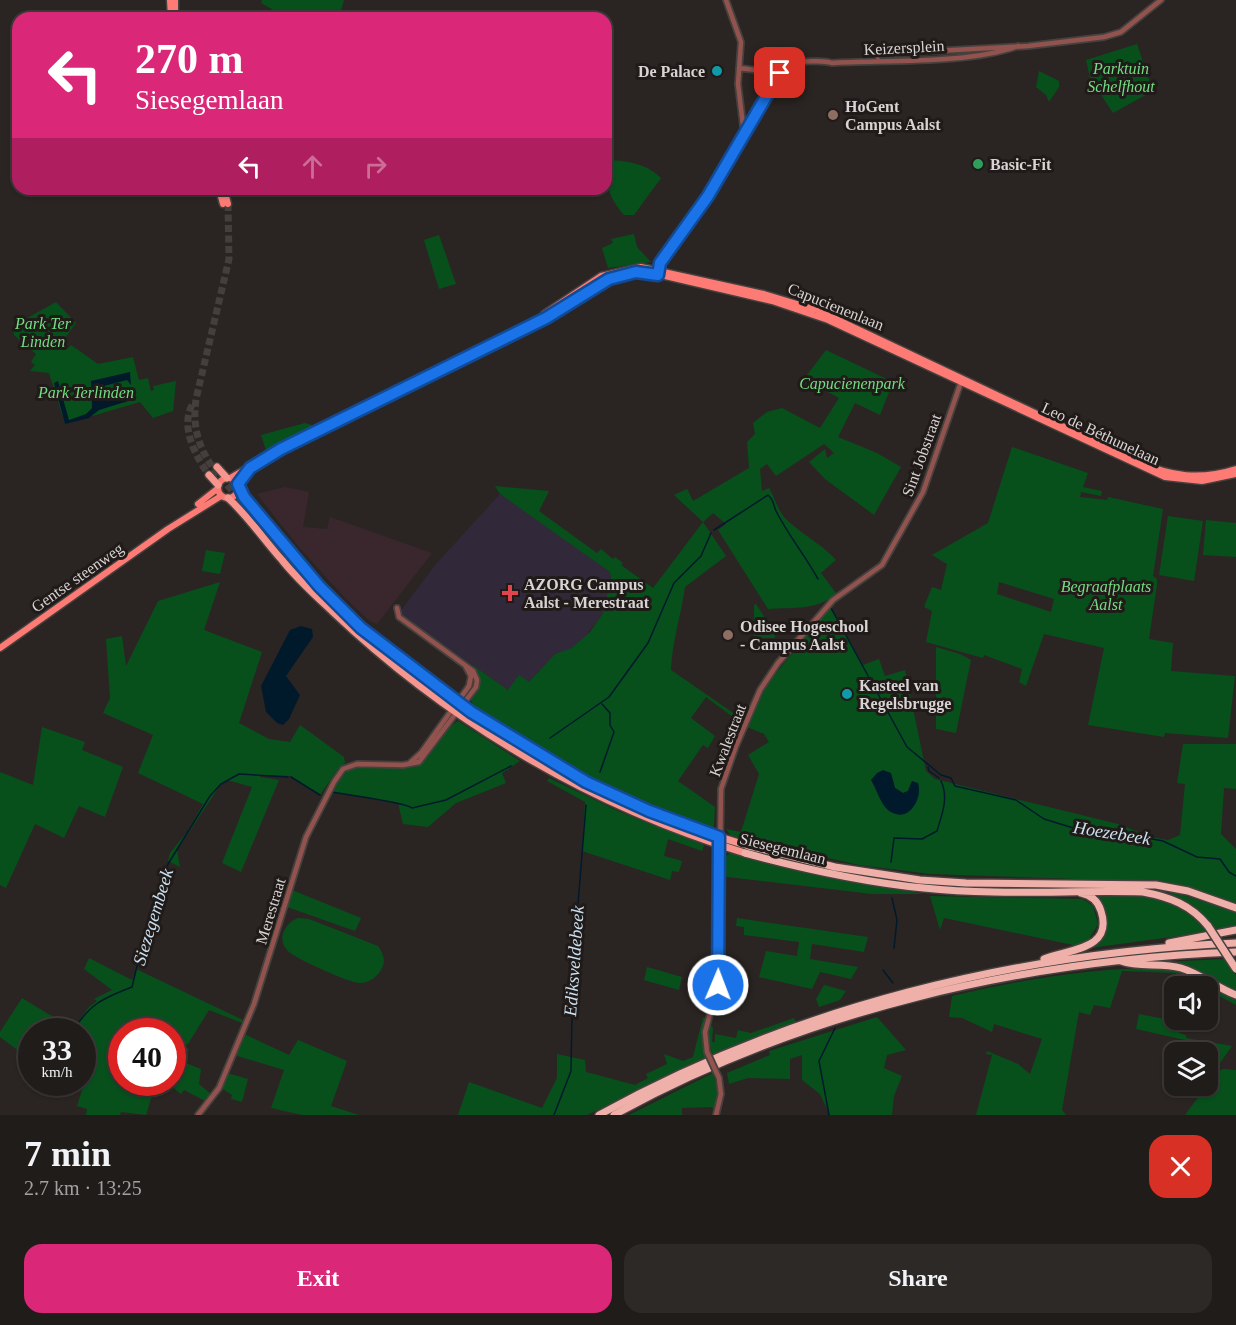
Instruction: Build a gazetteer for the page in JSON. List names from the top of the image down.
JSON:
{
  "streets": {
    "highway": ["Siesegemlaan"],
    "main road": ["Capucienenlaan", "Leo de Béthunelaan", "Gentse steenweg"],
    "street": [
      "Keizersplein",
      "Sint Jobstraat",
      "Kwalestraat",
      "Merestraat"
    ]
  },
  "crossings": [
    ["Capucienenlaan", "Leo de Béthunelaan"],
    ["Capucienenlaan", "Sint Jobstraat"],
    ["Leo de Béthunelaan", "Sint Jobstraat"],
    ["Sint Jobstraat", "Kwalestraat"],
    ["Gentse steenweg", "Siesegemlaan"],
    ["Kwalestraat", "Siesegemlaan"],
    ["Siesegemlaan", "Merestraat"]
  ],
  "water": ["Hoezebeek", "Siezegembeek", "Ediksveldebeek"],
  "parks": [
    "Parktuin Schelfhout",
    "Park Ter Linden",
    "Capucienenpark",
    "Park Terlinden",
    "Begraafplaats Aalst"
  ],
  "places": {
    "other": [
      "De Palace",
      "HoGent Campus Aalst",
      "Basic-Fit",
      "Odisee Hogeschool - Campus Aalst",
      "Kasteel van Regelsbrugge"
    ],
    "health": ["AZORG Campus Aalst - Merestraat"]
  },
  "page": {
    "turn": ["270 m", "Siesegemlaan"],
    "speed": "33 km/h",
    "limit": "40",
    "heading": ["7 min", "2.7 km · 13:25"],
    "buttons": ["Exit", "Share"]
  }
}
